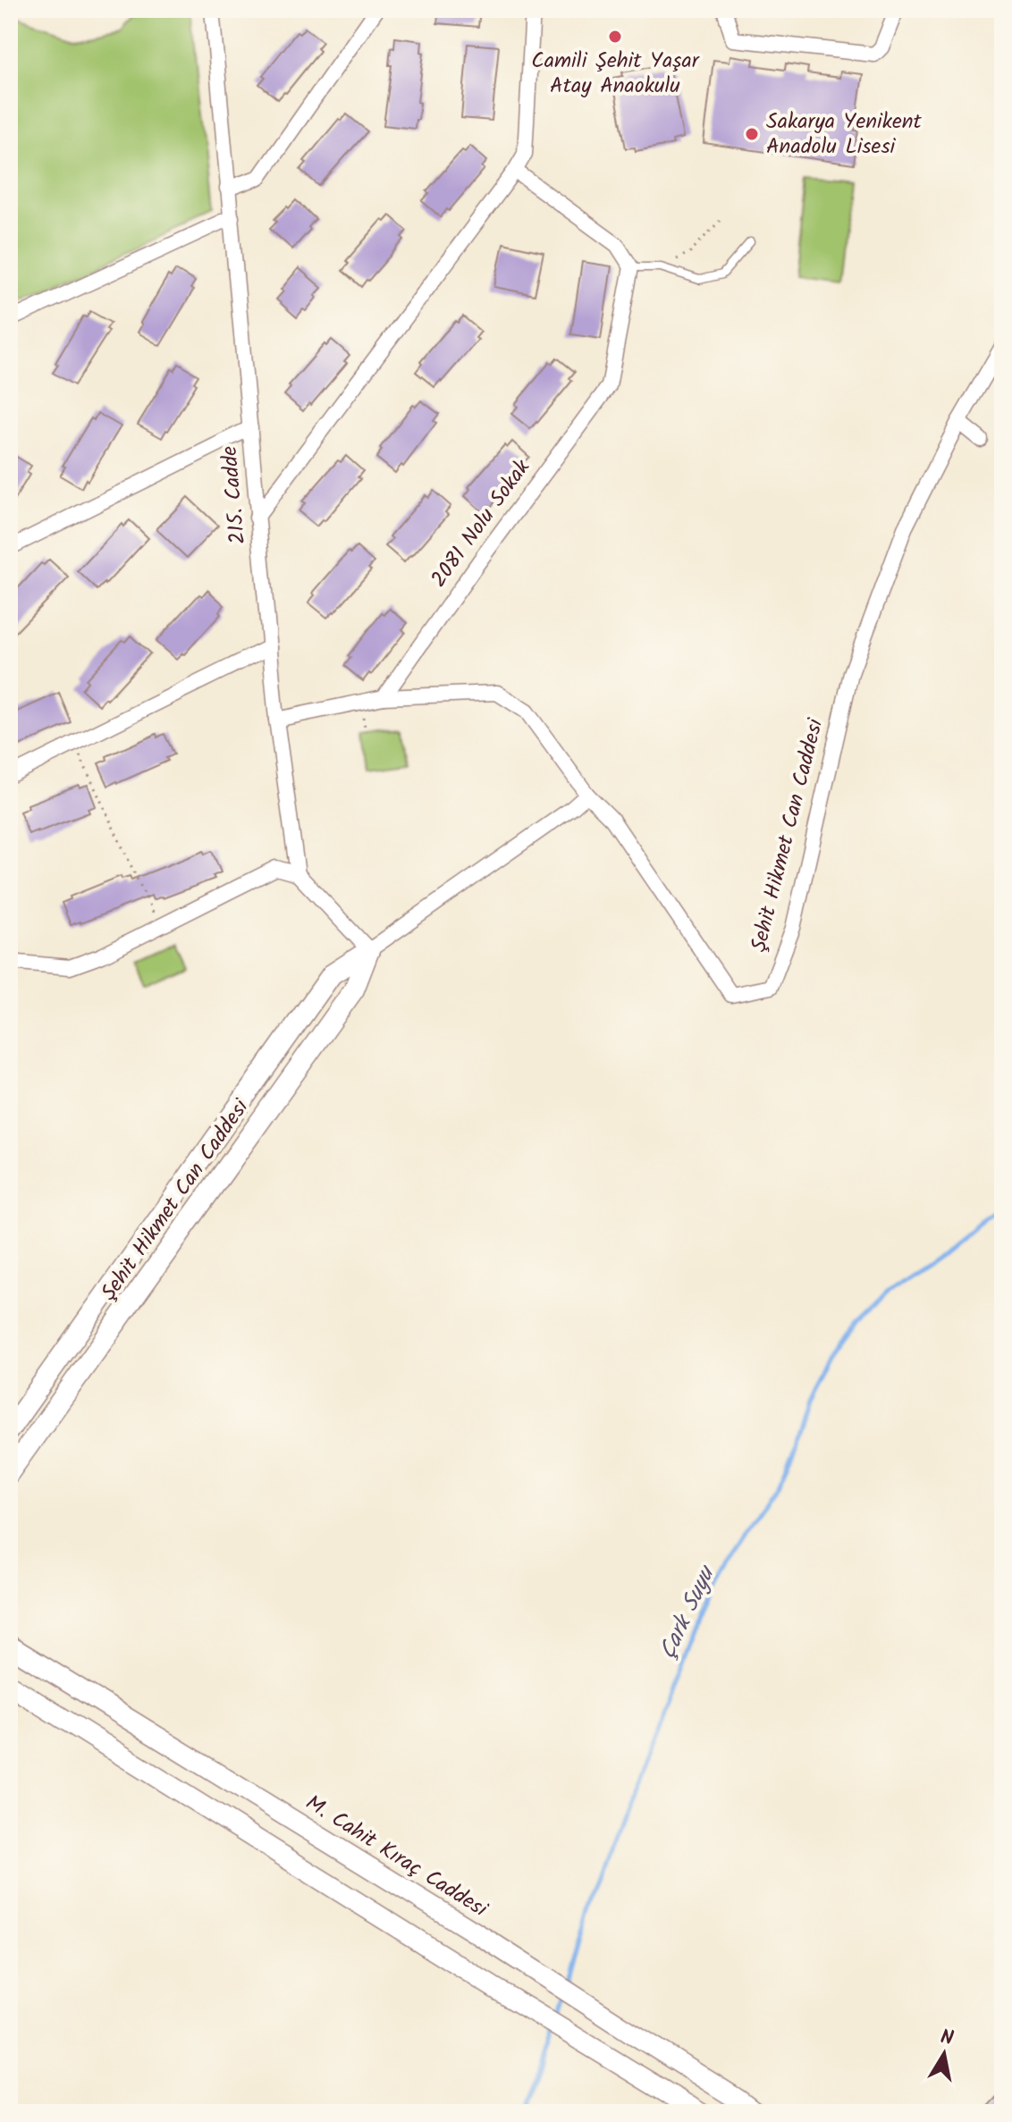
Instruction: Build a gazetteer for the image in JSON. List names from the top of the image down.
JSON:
{
  "streets": {
    "street": [
      "215. Cadde",
      "2081 Nolu Sokak",
      "Şehit Hikmet Can Caddesi",
      "M. Cahit Kıraç Caddesi"
    ]
  },
  "water": ["Çark Suyu"],
  "places": ["Camili Şehit Yaşar Atay Anaokulu", "Sakarya Yenikent Anadolu Lisesi"],
  "north": "top"
}
